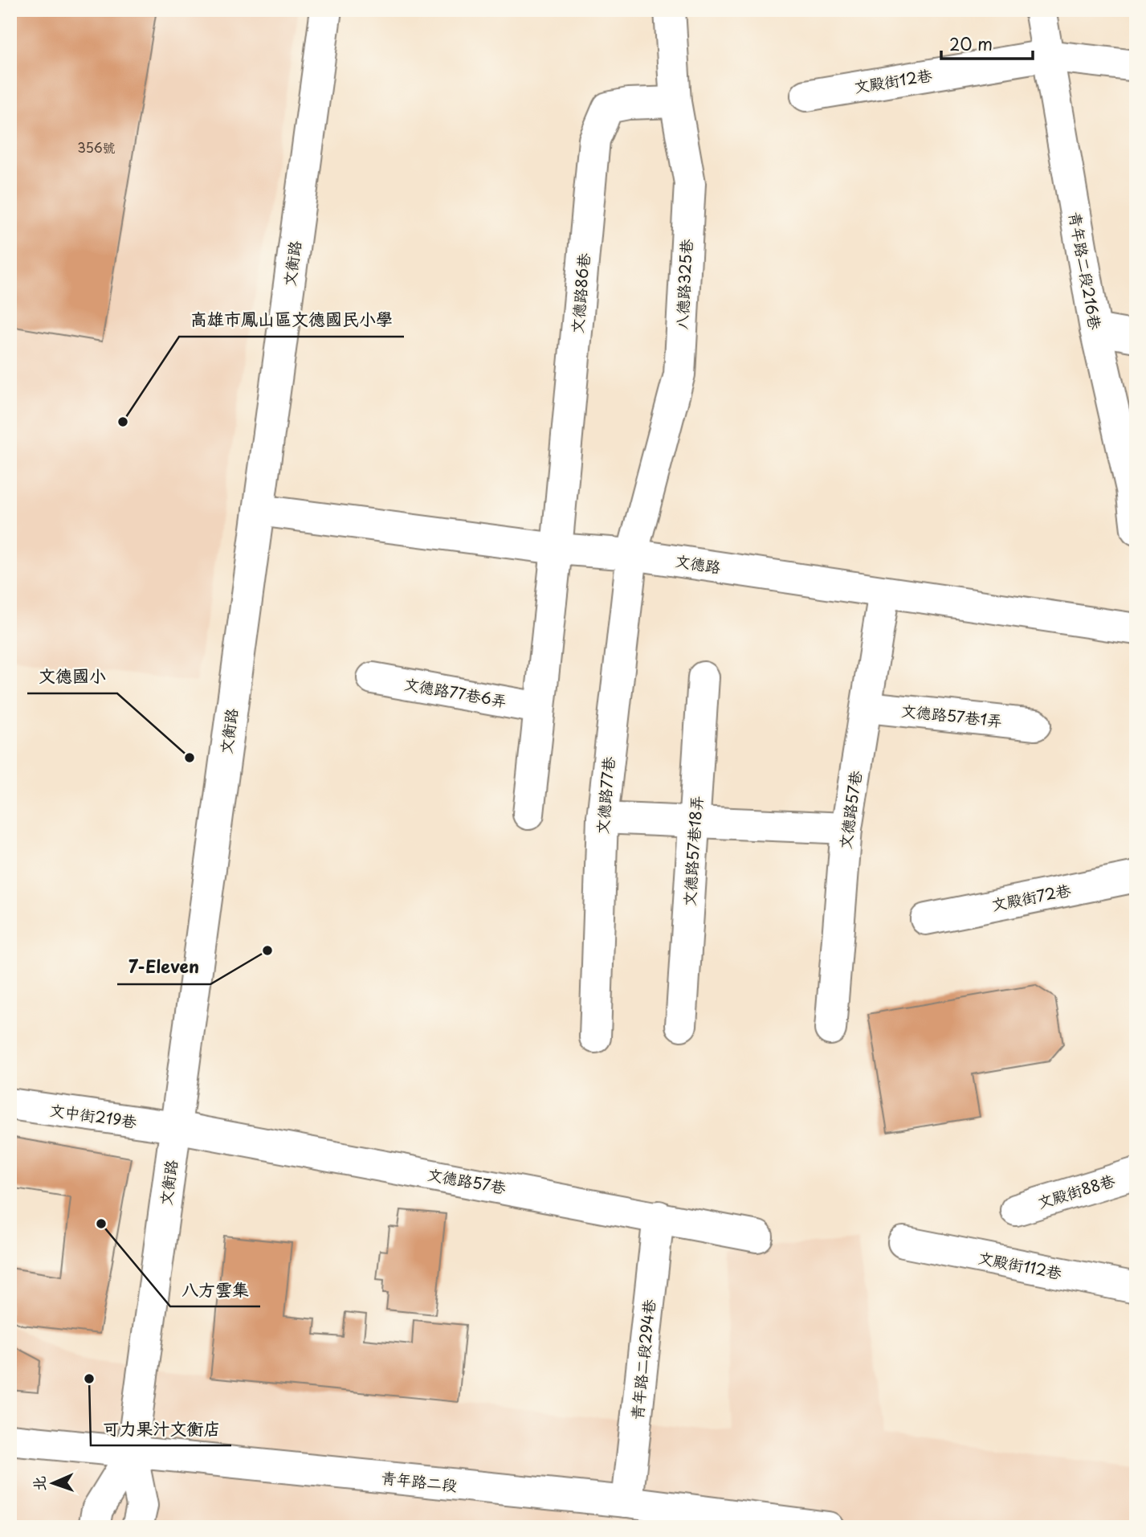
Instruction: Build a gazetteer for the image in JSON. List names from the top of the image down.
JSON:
{
  "streets": {
    "street": [
      "文殿街12巷",
      "文衡路",
      "青年路二段216巷",
      "八德路325巷",
      "文德路86巷",
      "文德路",
      "文德路77巷6弄",
      "文德路57巷1弄",
      "文德路77巷",
      "文德路57巷",
      "文德路57巷18弄",
      "文殿街72巷",
      "文中街219巷",
      "文殿街88巷",
      "文殿街112巷",
      "青年路二段294巷",
      "青年路二段"
    ]
  },
  "crossings": [
    ["文殿街12巷", "青年路二段216巷"],
    ["文衡路", "文德路"],
    ["文衡路", "文德路57巷"],
    ["文衡路", "文中街219巷"],
    ["文衡路", "青年路二段"],
    ["八德路325巷", "文德路86巷"],
    ["八德路325巷", "文德路"],
    ["八德路325巷", "文德路77巷"],
    ["文德路86巷", "文德路"],
    ["文德路", "文德路77巷"],
    ["文德路", "文德路57巷"],
    ["文德路57巷1弄", "文德路57巷"],
    ["文德路57巷", "文中街219巷"],
    ["文德路57巷", "青年路二段294巷"],
    ["青年路二段294巷", "青年路二段"]
  ],
  "places": [
    "高雄市鳳山區文德國民小學",
    "文德國小",
    "7-Eleven",
    "八方雲集",
    "可力果汁文衡店"
  ],
  "house_numbers": ["356號"],
  "scale_bar": "20 m",
  "north": "left"
}
